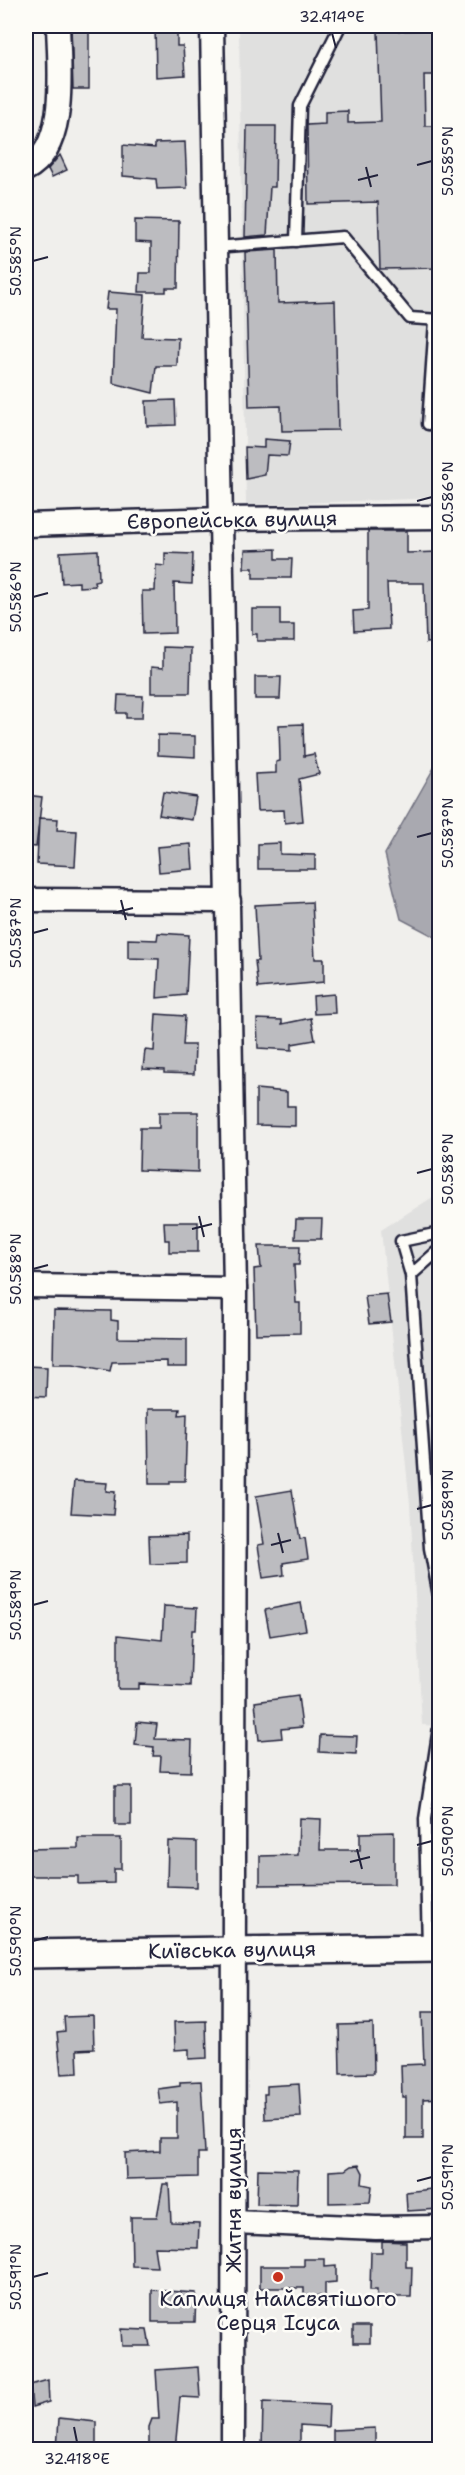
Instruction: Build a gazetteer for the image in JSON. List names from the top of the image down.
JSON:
{
  "streets": {
    "street": ["Європейська вулиця", "Київська вулиця", "Житня вулиця"]
  },
  "crossings": [
    ["Європейська вулиця", "Житня вулиця"],
    ["Київська вулиця", "Житня вулиця"]
  ],
  "places": ["Каплиця Найсвятішого Серця Ісуса"],
  "coordinates": [
    "32.414°E",
    "50.585°N",
    "50.586°N",
    "50.587°N",
    "50.588°N",
    "50.589°N",
    "50.590°N",
    "50.591°N",
    "32.418°E"
  ]
}
